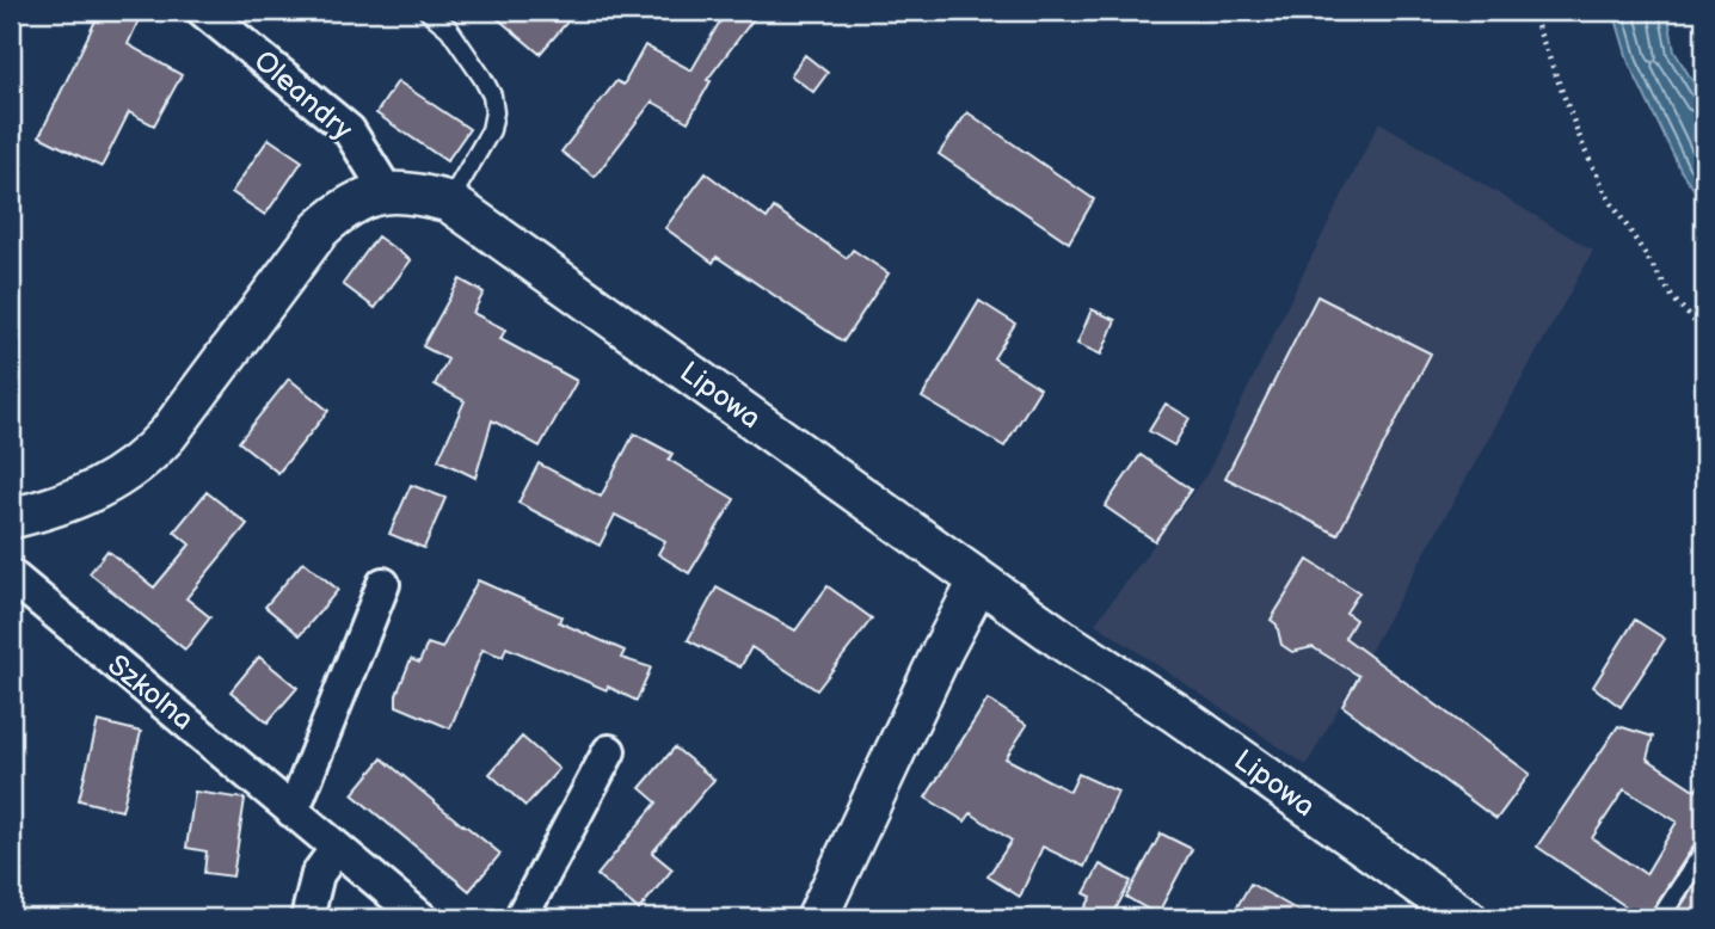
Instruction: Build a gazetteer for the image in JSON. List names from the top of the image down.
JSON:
{
  "streets": {
    "street": ["Oleandry", "Lipowa", "Szkolna"]
  },
  "crossings": [
    ["Oleandry", "Lipowa"]
  ]
}
